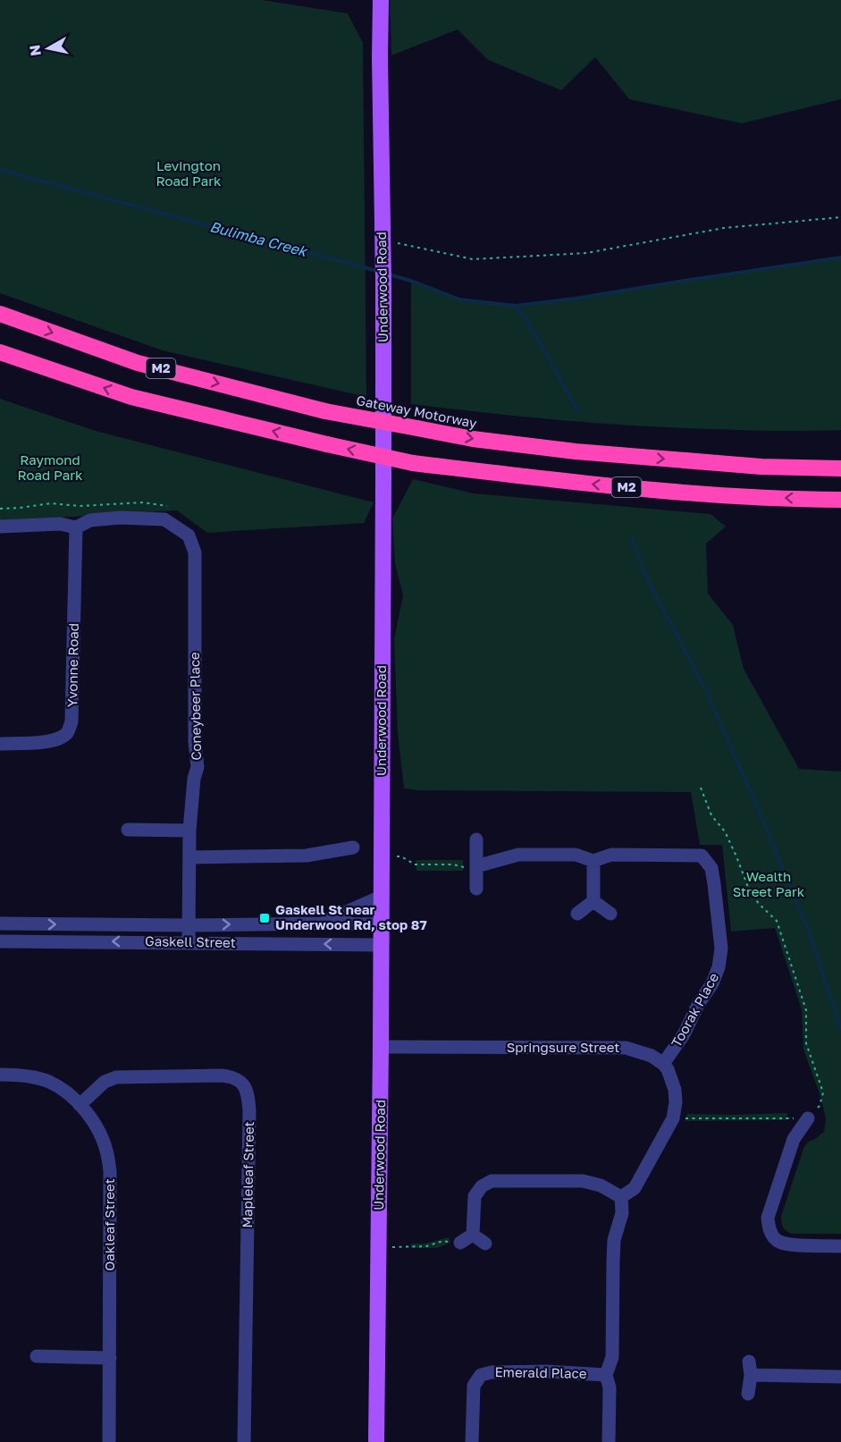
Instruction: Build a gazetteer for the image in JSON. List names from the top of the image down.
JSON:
{
  "streets": {
    "highway": ["M2", "Gateway Motorway"],
    "main road": ["Underwood Road"],
    "street": [
      "Yvonne Road",
      "Coneybeer Place",
      "Gaskell Street",
      "Toorak Place",
      "Springsure Street",
      "Mapleleaf Street",
      "Oakleaf Street",
      "Emerald Place"
    ]
  },
  "crossings": [
    ["Underwood Road", "Gaskell Street"],
    ["Underwood Road", "Springsure Street"],
    ["Coneybeer Place", "Gaskell Street"],
    ["Toorak Place", "Springsure Street"],
    ["Mapleleaf Street", "Oakleaf Street"]
  ],
  "water": ["Bulimba Creek"],
  "parks": ["Levington Road Park", "Raymond Road Park", "Wealth Street Park"],
  "places": {
    "transit": ["Gaskell St near Underwood Rd, stop 87"]
  },
  "north": "left"
}
